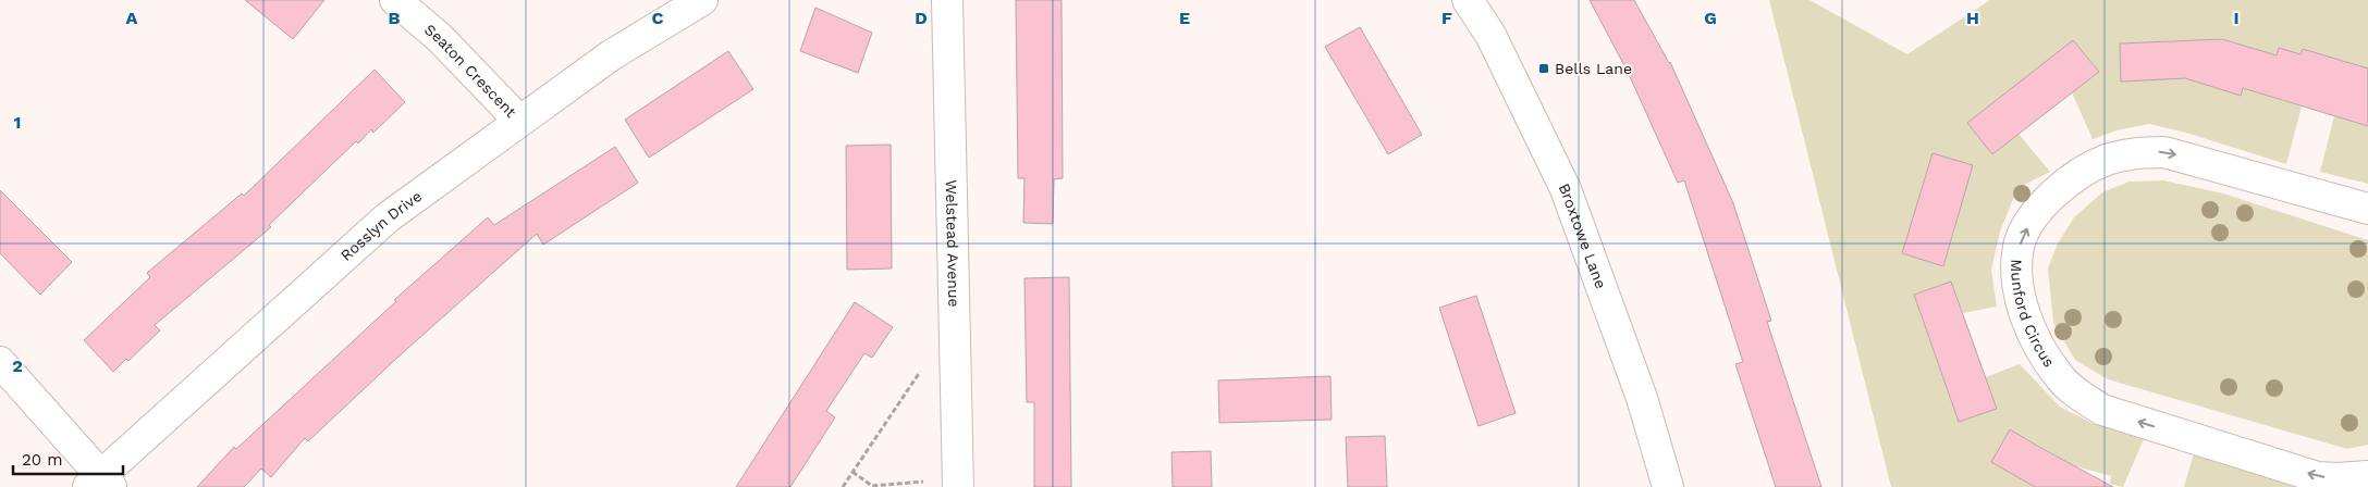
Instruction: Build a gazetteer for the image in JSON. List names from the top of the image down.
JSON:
{
  "streets": {
    "street": [
      "Seaton Crescent",
      "Rosslyn Drive",
      "Broxtowe Lane",
      "Welstead Avenue",
      "Munford Circus"
    ]
  },
  "crossings": [
    ["Seaton Crescent", "Rosslyn Drive"]
  ],
  "places": {
    "transit": ["Bells Lane"]
  },
  "scale_bar": "20 m",
  "grid": {
    "columns": [
      "A",
      "B",
      "C",
      "D",
      "E",
      "F",
      "G",
      "H",
      "I"
    ],
    "rows": ["1", "2"]
  }
}
